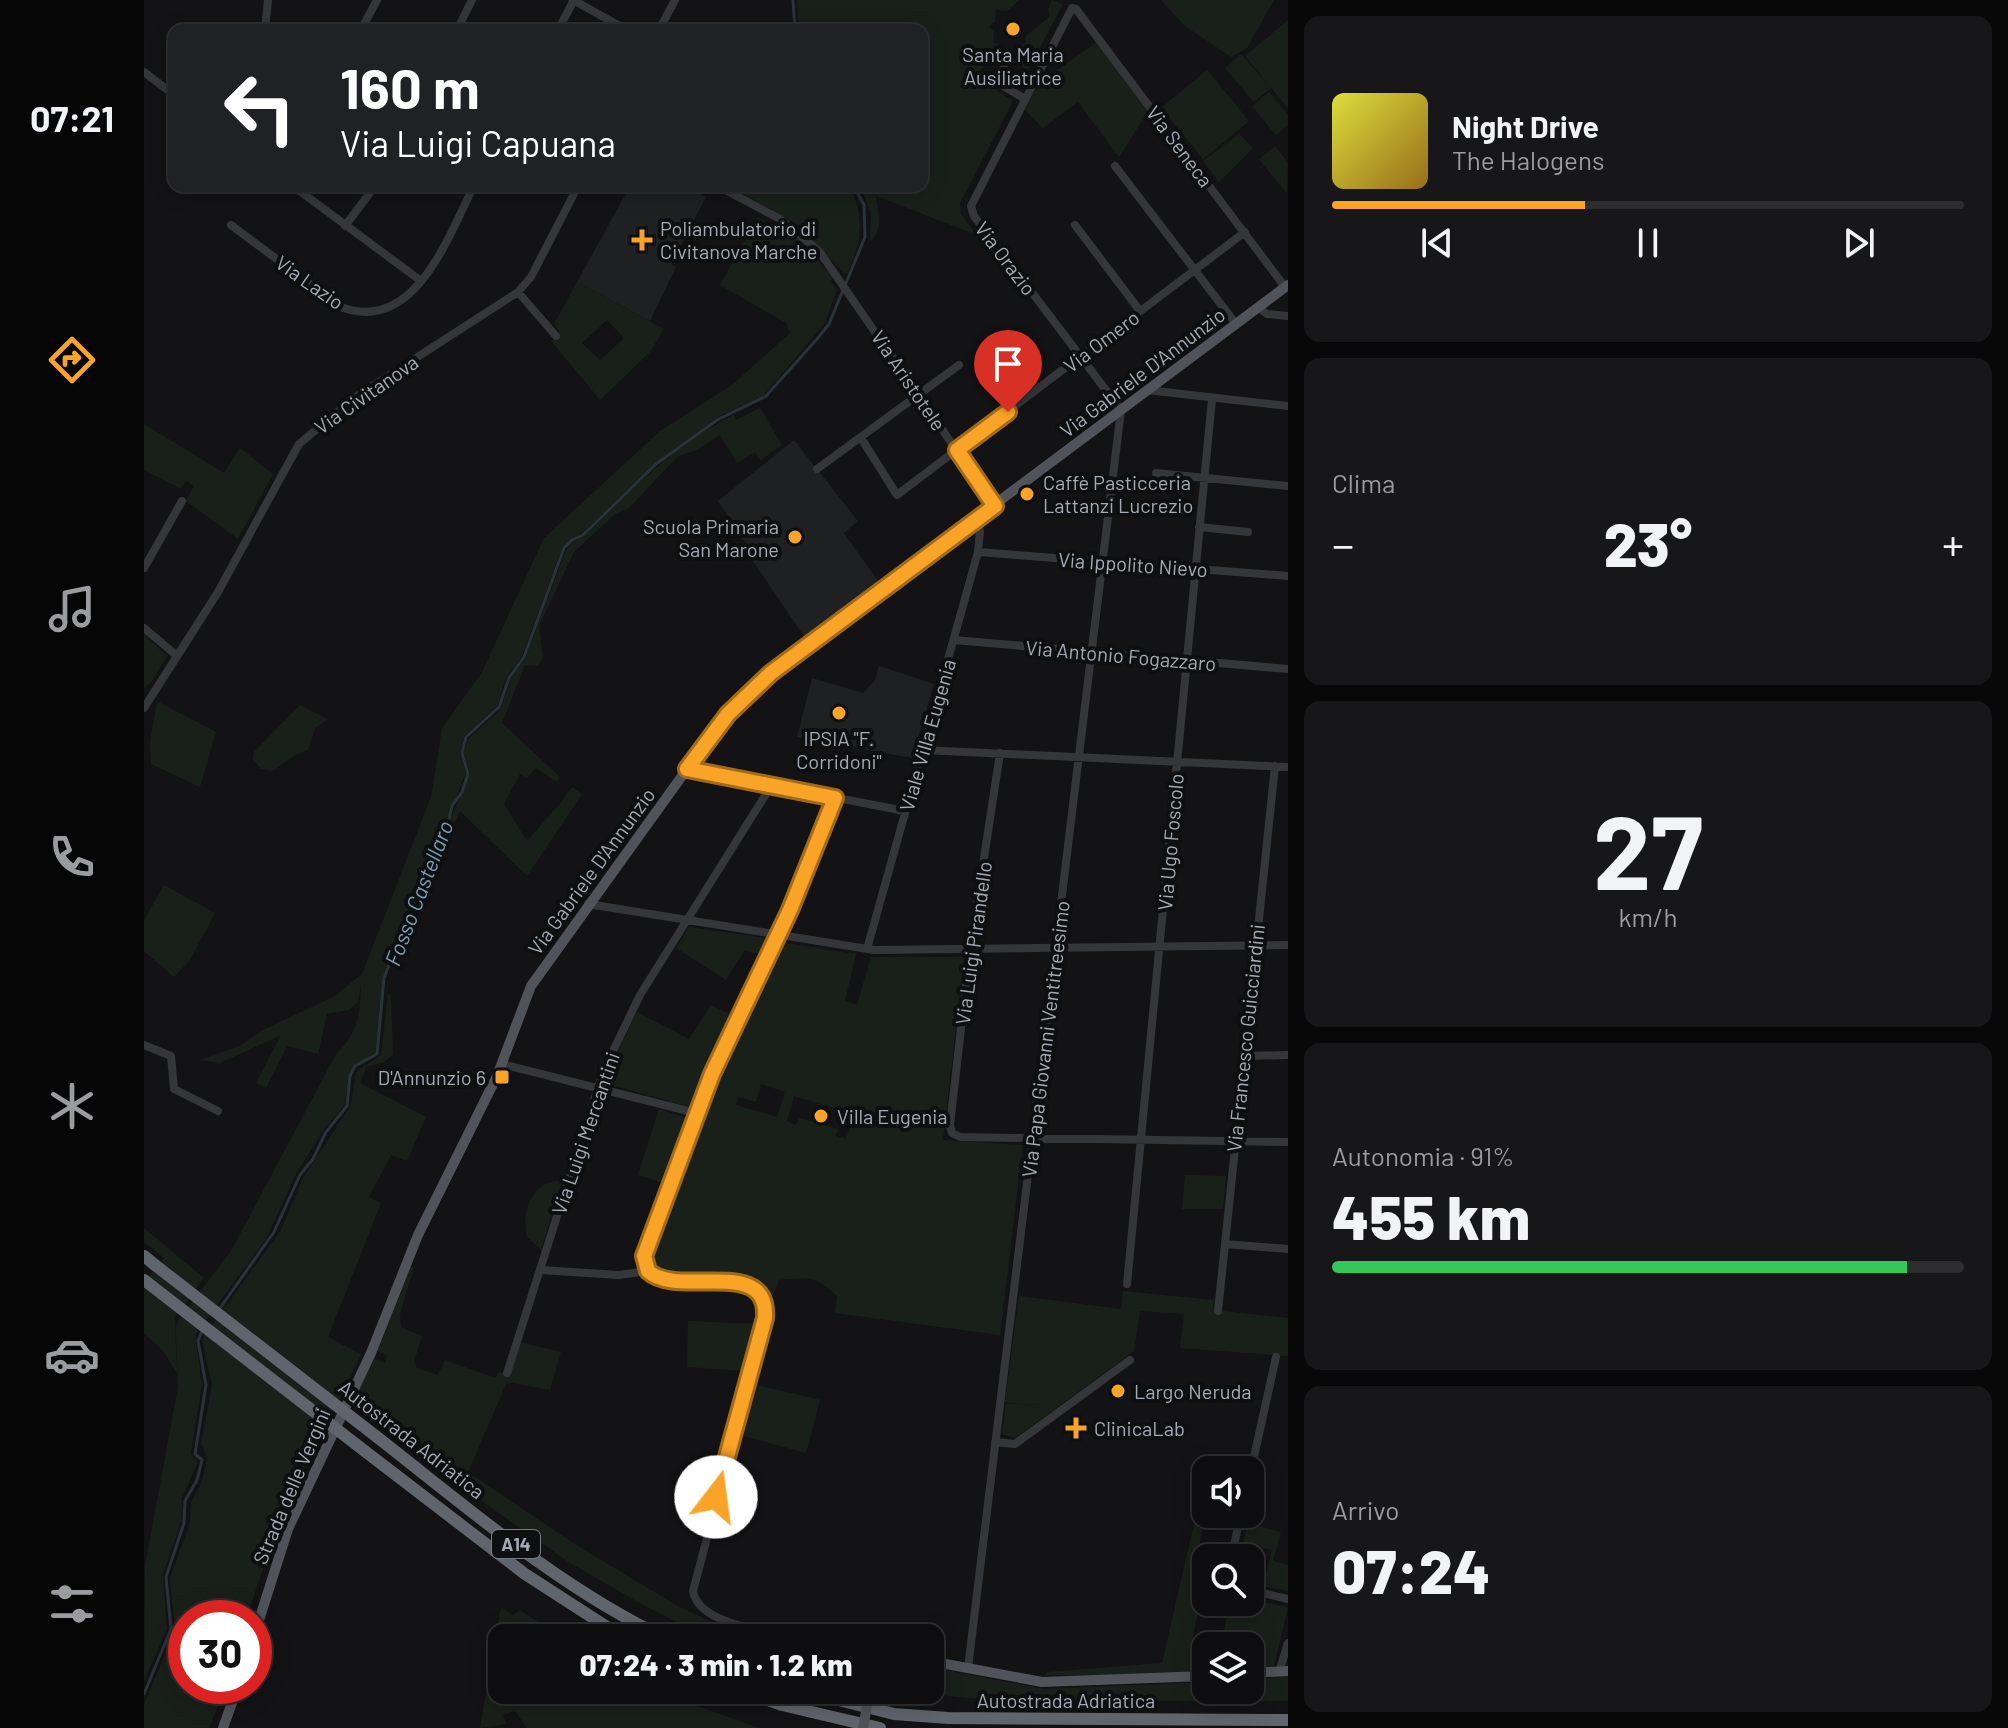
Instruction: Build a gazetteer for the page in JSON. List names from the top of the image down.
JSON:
{
  "streets": {
    "highway": ["Autostrada Adriatica", "A14"],
    "main road": ["Via Gabriele D'Annunzio", "Strada delle Vergini"],
    "street": [
      "Via Seneca",
      "Via Orazio",
      "Via Lazio",
      "Via Omero",
      "Via Aristotele",
      "Via Civitanova",
      "Via Ippolito Nievo",
      "Via Antonio Fogazzaro",
      "Viale Villa Eugenia",
      "Via Ugo Foscolo",
      "Via Luigi Pirandello",
      "Via Francesco Guicciardini",
      "Via Papa Giovanni Ventitreesimo",
      "Via Luigi Mercantini"
    ]
  },
  "crossings": [
    ["Via Seneca", "Via Orazio"],
    ["Via Seneca", "Via Omero"],
    ["Via Seneca", "Via Gabriele D'Annunzio"],
    ["Via Orazio", "Via Omero"],
    ["Via Orazio", "Via Gabriele D'Annunzio"],
    ["Via Orazio", "Via Papa Giovanni Ventitreesimo"],
    ["Via Omero", "Via Aristotele"],
    ["Via Gabriele D'Annunzio", "Via Aristotele"],
    ["Via Gabriele D'Annunzio", "Viale Villa Eugenia"],
    ["Via Gabriele D'Annunzio", "Via Papa Giovanni Ventitreesimo"],
    ["Via Gabriele D'Annunzio", "Strada delle Vergini"],
    ["Via Ippolito Nievo", "Viale Villa Eugenia"],
    ["Via Ippolito Nievo", "Via Ugo Foscolo"],
    ["Via Ippolito Nievo", "Via Papa Giovanni Ventitreesimo"],
    ["Via Antonio Fogazzaro", "Viale Villa Eugenia"],
    ["Via Antonio Fogazzaro", "Via Ugo Foscolo"],
    ["Via Antonio Fogazzaro", "Via Papa Giovanni Ventitreesimo"],
    ["Via Luigi Pirandello", "Via Papa Giovanni Ventitreesimo"]
  ],
  "water": ["Fosso Castellaro"],
  "places": {
    "other": [
      "Santa Maria Ausiliatrice",
      "Caffè Pasticceria Lattanzi Lucrezio",
      "Scuola Primaria San Marone",
      "IPSIA \"F. Corridoni\"",
      "Villa Eugenia",
      "Largo Neruda"
    ],
    "health": ["Poliambulatorio di Civitanova Marche", "ClinicaLab"],
    "transit": ["D'Annunzio 6"]
  },
  "page": {
    "tabs": "07:21",
    "turn": ["160 m", "Via Luigi Capuana"],
    "song": ["Night Drive", "The Halogens"],
    "tile": [
      "Clima",
      ["27", "km/h"],
      ["Autonomia · 91%", "455 km"],
      ["Arrivo", "07:24"]
    ],
    "heat": ["−", "23°", "+"],
    "limit": "30",
    "trip": "07:24 · 3 min · 1.2 km"
  }
}
